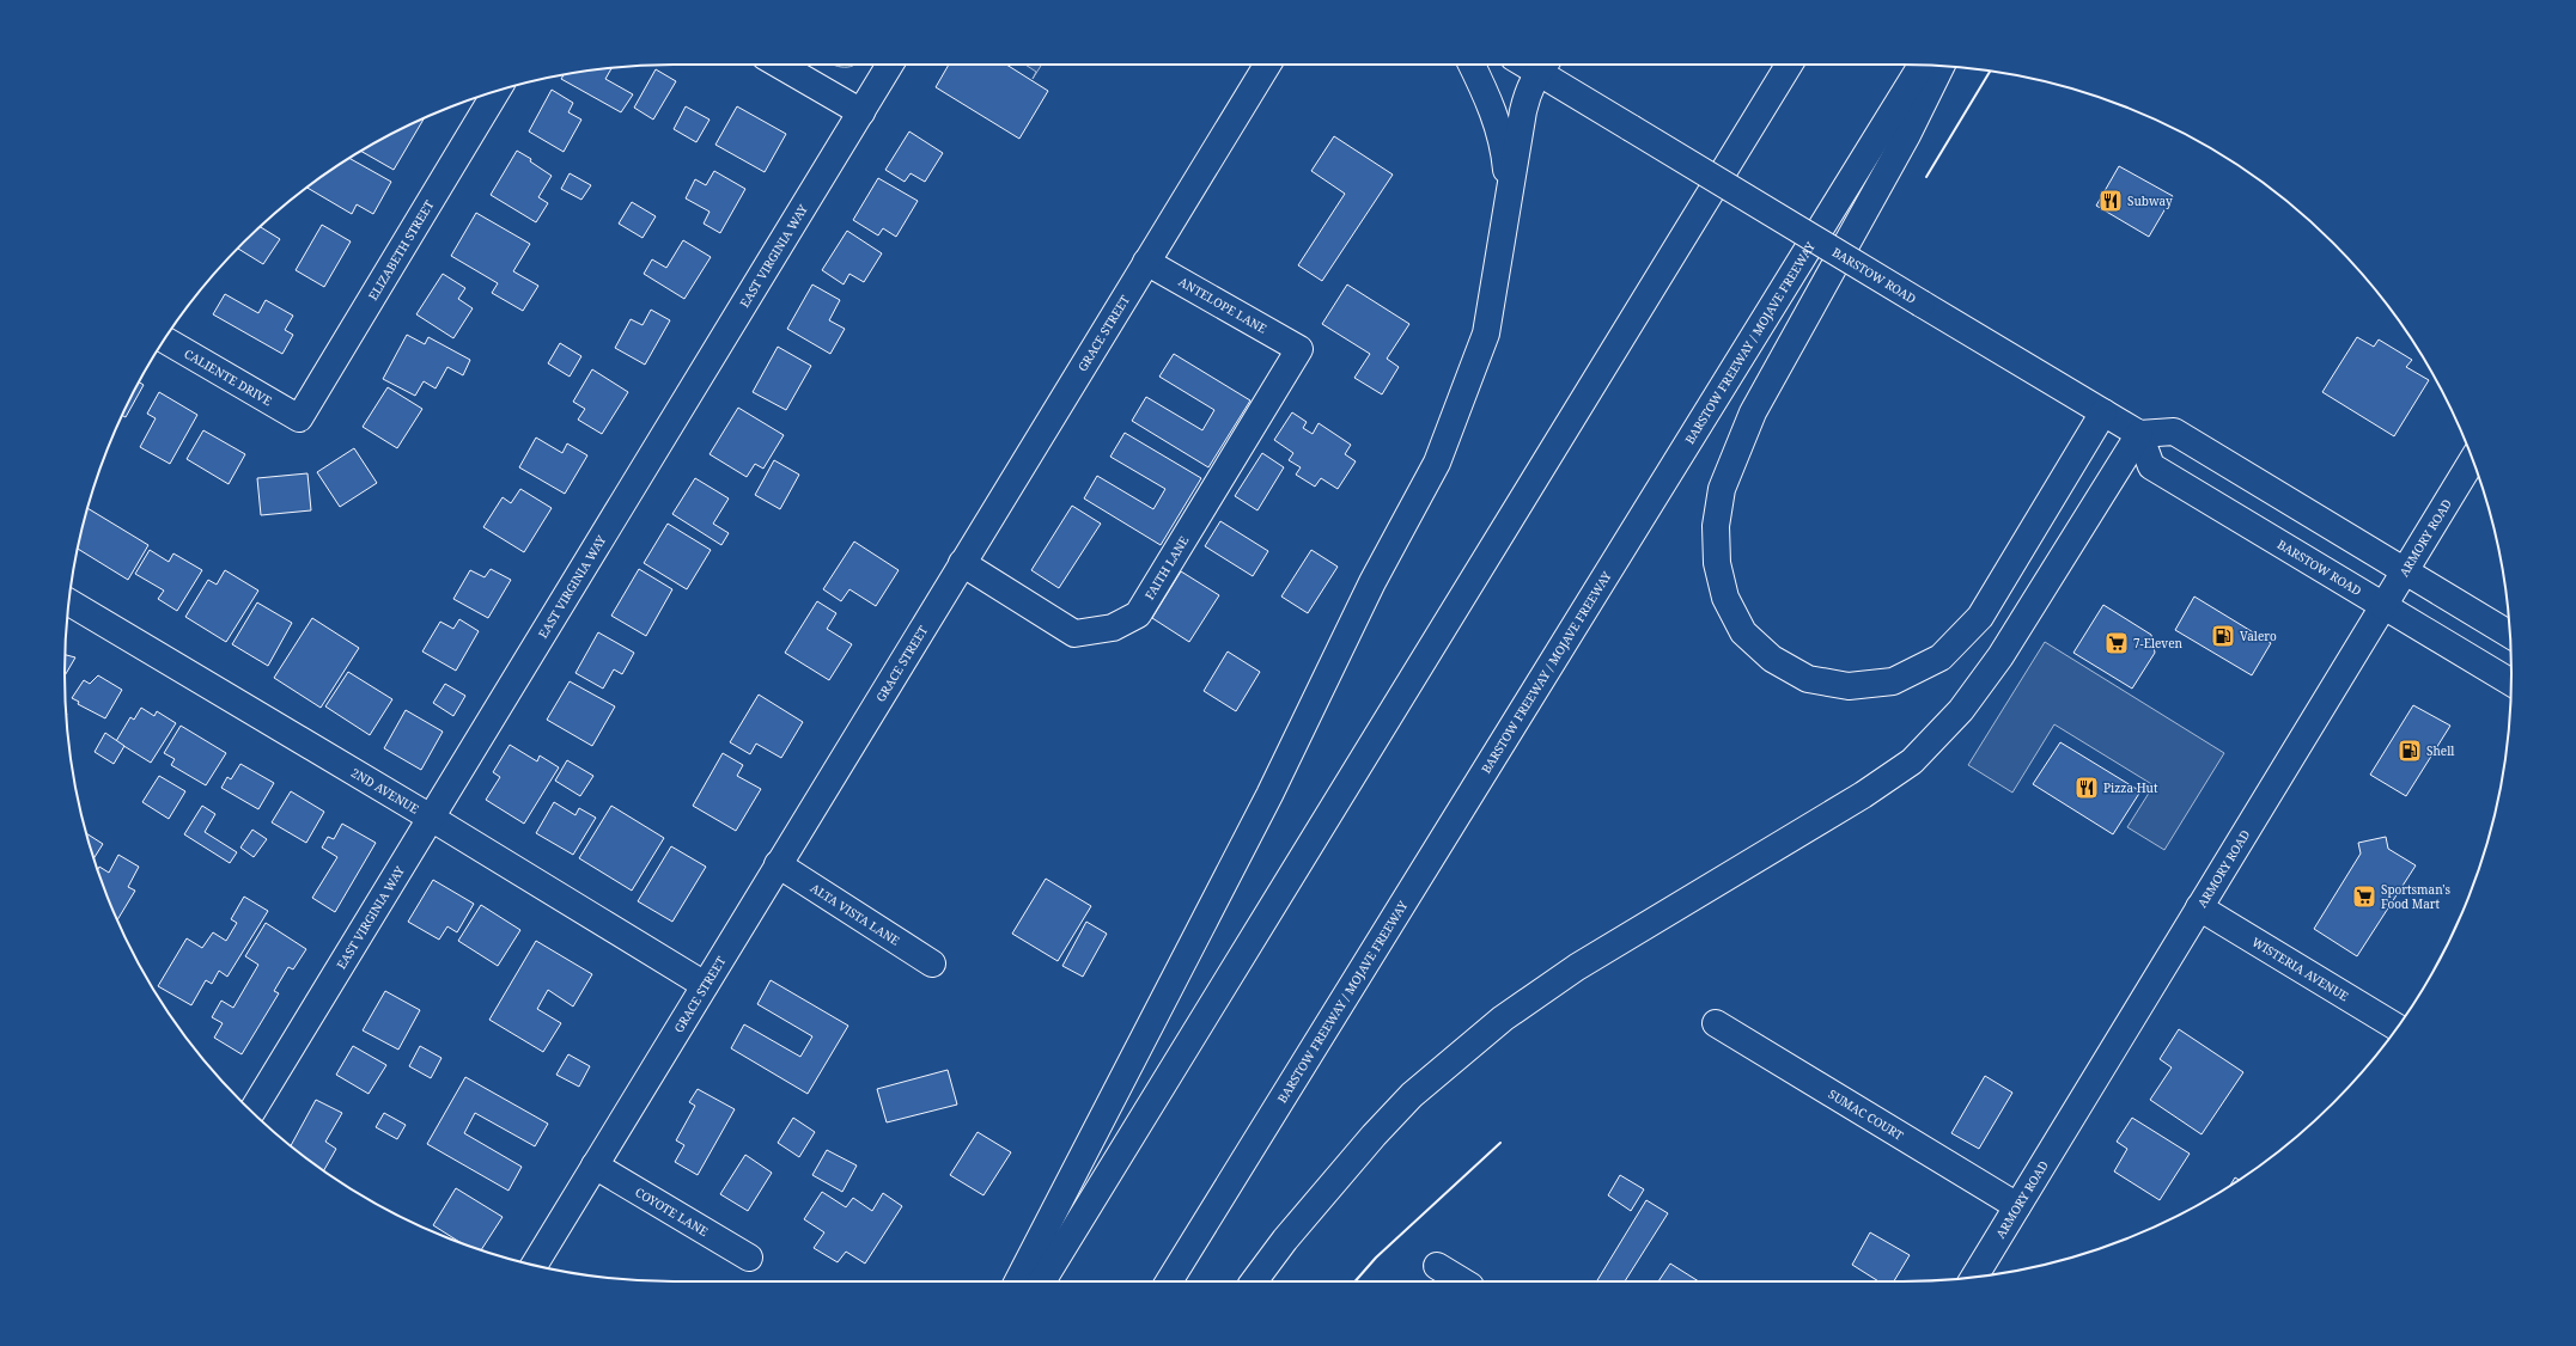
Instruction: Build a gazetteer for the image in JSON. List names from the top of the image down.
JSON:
{
  "streets": {
    "main road": [
      "ELIZABETH STREET",
      "EAST VIRGINIA WAY",
      "BARSTOW ROAD",
      "ANTELOPE LANE",
      "GRACE STREET",
      "BARSTOW FREEWAY / MOJAVE FREEWAY",
      "CALIENTE DRIVE",
      "ARMORY ROAD",
      "FAITH LANE",
      "2ND AVENUE",
      "ALTA VISTA LANE",
      "WISTERIA AVENUE",
      "SUMAC COURT",
      "COYOTE LANE"
    ]
  },
  "crossings": [
    ["ELIZABETH STREET", "CALIENTE DRIVE"],
    ["EAST VIRGINIA WAY", "2ND AVENUE"],
    ["BARSTOW ROAD", "ARMORY ROAD"],
    ["ANTELOPE LANE", "GRACE STREET"],
    ["ANTELOPE LANE", "FAITH LANE"],
    ["GRACE STREET", "FAITH LANE"],
    ["GRACE STREET", "2ND AVENUE"],
    ["GRACE STREET", "ALTA VISTA LANE"],
    ["GRACE STREET", "COYOTE LANE"],
    ["ARMORY ROAD", "WISTERIA AVENUE"],
    ["ARMORY ROAD", "SUMAC COURT"]
  ],
  "places": {
    "restaurant": ["Subway", "Pizza Hut"],
    "fuel station": ["Valero", "Shell"],
    "supermarket": ["7-Eleven", "Sportsman's Food Mart"]
  }
}
